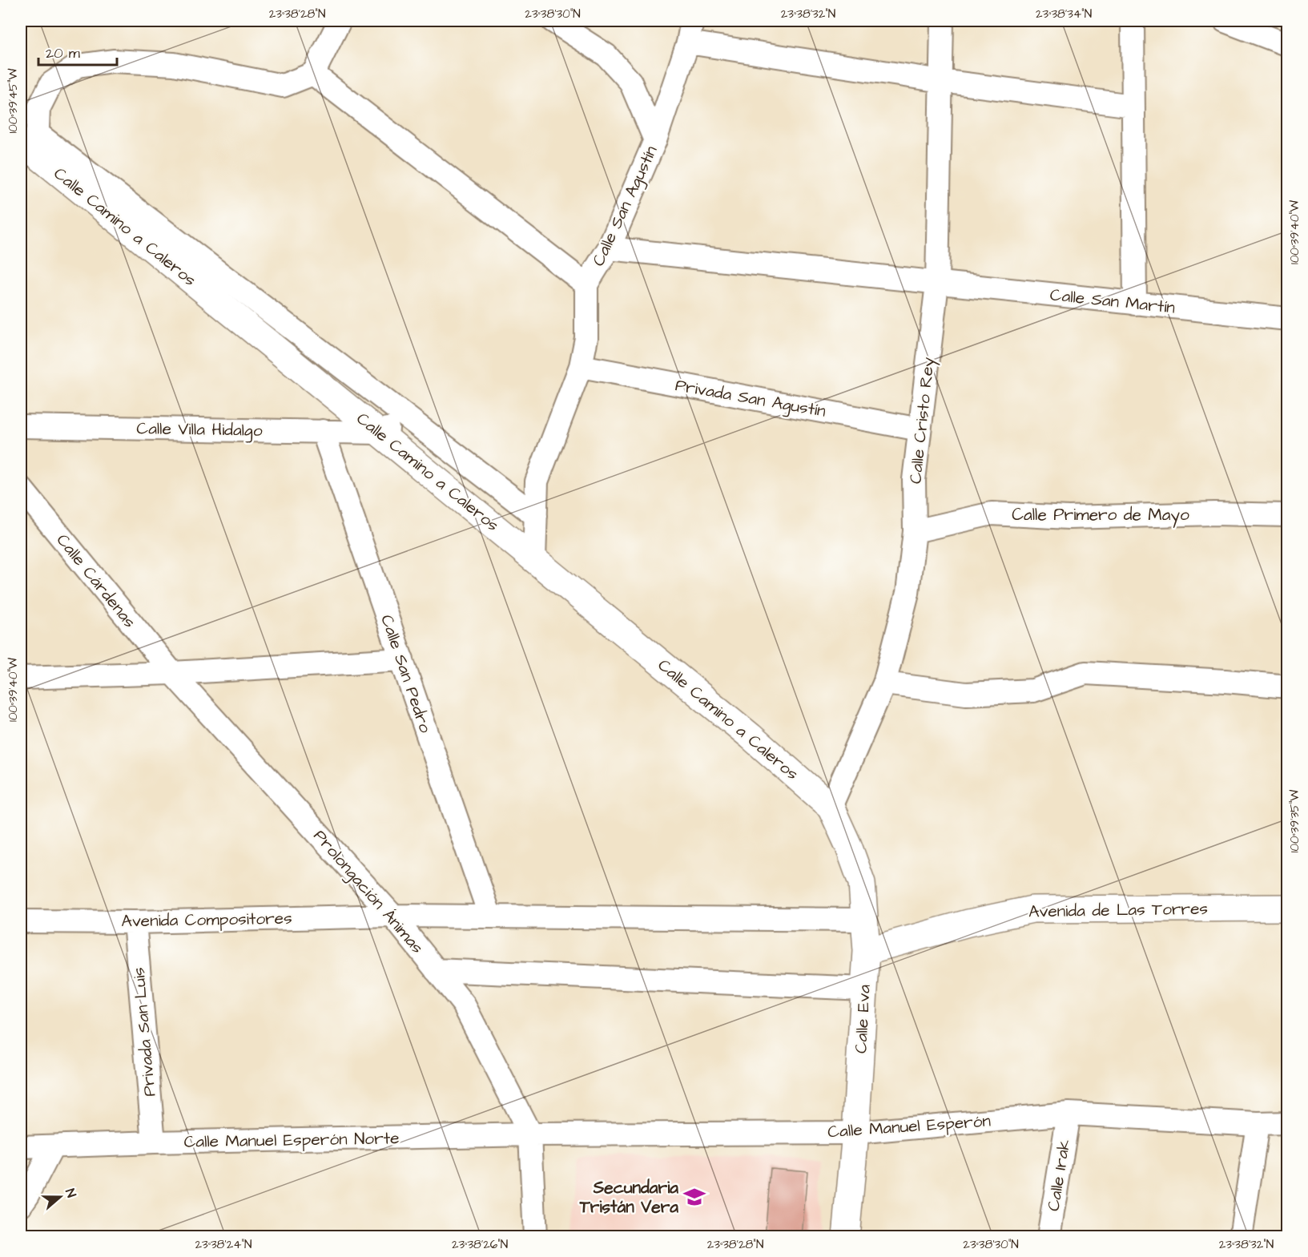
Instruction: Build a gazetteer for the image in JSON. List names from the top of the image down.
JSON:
{
  "streets": {
    "street": [
      "Calle San Agustín",
      "Calle Camino a Caleros",
      "Calle San Martín",
      "Privada San Agustín",
      "Calle Cristo Rey",
      "Calle Villa Hidalgo",
      "Calle Primero de Mayo",
      "Calle Cárdenas",
      "Calle San Pedro",
      "Prolongación Ánimas",
      "Avenida de Las Torres",
      "Avenida Compositores",
      "Calle Eva",
      "Privada San Luis",
      "Calle Manuel Esperón",
      "Calle Manuel Esperón Norte",
      "Calle Irak"
    ]
  },
  "crossings": [
    ["Calle San Agustín", "Calle Camino a Caleros"],
    ["Calle San Agustín", "Calle San Martín"],
    ["Calle San Agustín", "Privada San Agustín"],
    ["Calle Camino a Caleros", "Calle Cristo Rey"],
    ["Calle Camino a Caleros", "Calle Villa Hidalgo"],
    ["Calle Camino a Caleros", "Calle Eva"],
    ["Calle San Martín", "Calle Cristo Rey"],
    ["Privada San Agustín", "Calle Cristo Rey"],
    ["Calle Cristo Rey", "Calle Primero de Mayo"],
    ["Calle Cristo Rey", "Calle Eva"],
    ["Calle Villa Hidalgo", "Calle San Pedro"],
    ["Calle Cárdenas", "Prolongación Ánimas"],
    ["Calle San Pedro", "Avenida Compositores"],
    ["Prolongación Ánimas", "Avenida Compositores"],
    ["Prolongación Ánimas", "Calle Manuel Esperón"],
    ["Prolongación Ánimas", "Calle Manuel Esperón Norte"],
    ["Avenida de Las Torres", "Calle Eva"],
    ["Avenida Compositores", "Calle Eva"],
    ["Avenida Compositores", "Privada San Luis"],
    ["Calle Eva", "Calle Manuel Esperón"],
    ["Privada San Luis", "Calle Manuel Esperón Norte"],
    ["Calle Manuel Esperón", "Calle Manuel Esperón Norte"],
    ["Calle Manuel Esperón", "Calle Irak"]
  ],
  "places": {
    "school or university": ["Secundaria Tristán Vera"]
  },
  "scale_bar": "20 m",
  "north": "right",
  "coordinates": [
    "23°38'28\"N",
    "23°38'30\"N",
    "23°38'32\"N",
    "23°38'34\"N",
    "100°39'45\"W",
    "100°39'40\"W",
    "100°39'35\"W",
    "23°38'24\"N",
    "23°38'26\"N"
  ]
}
